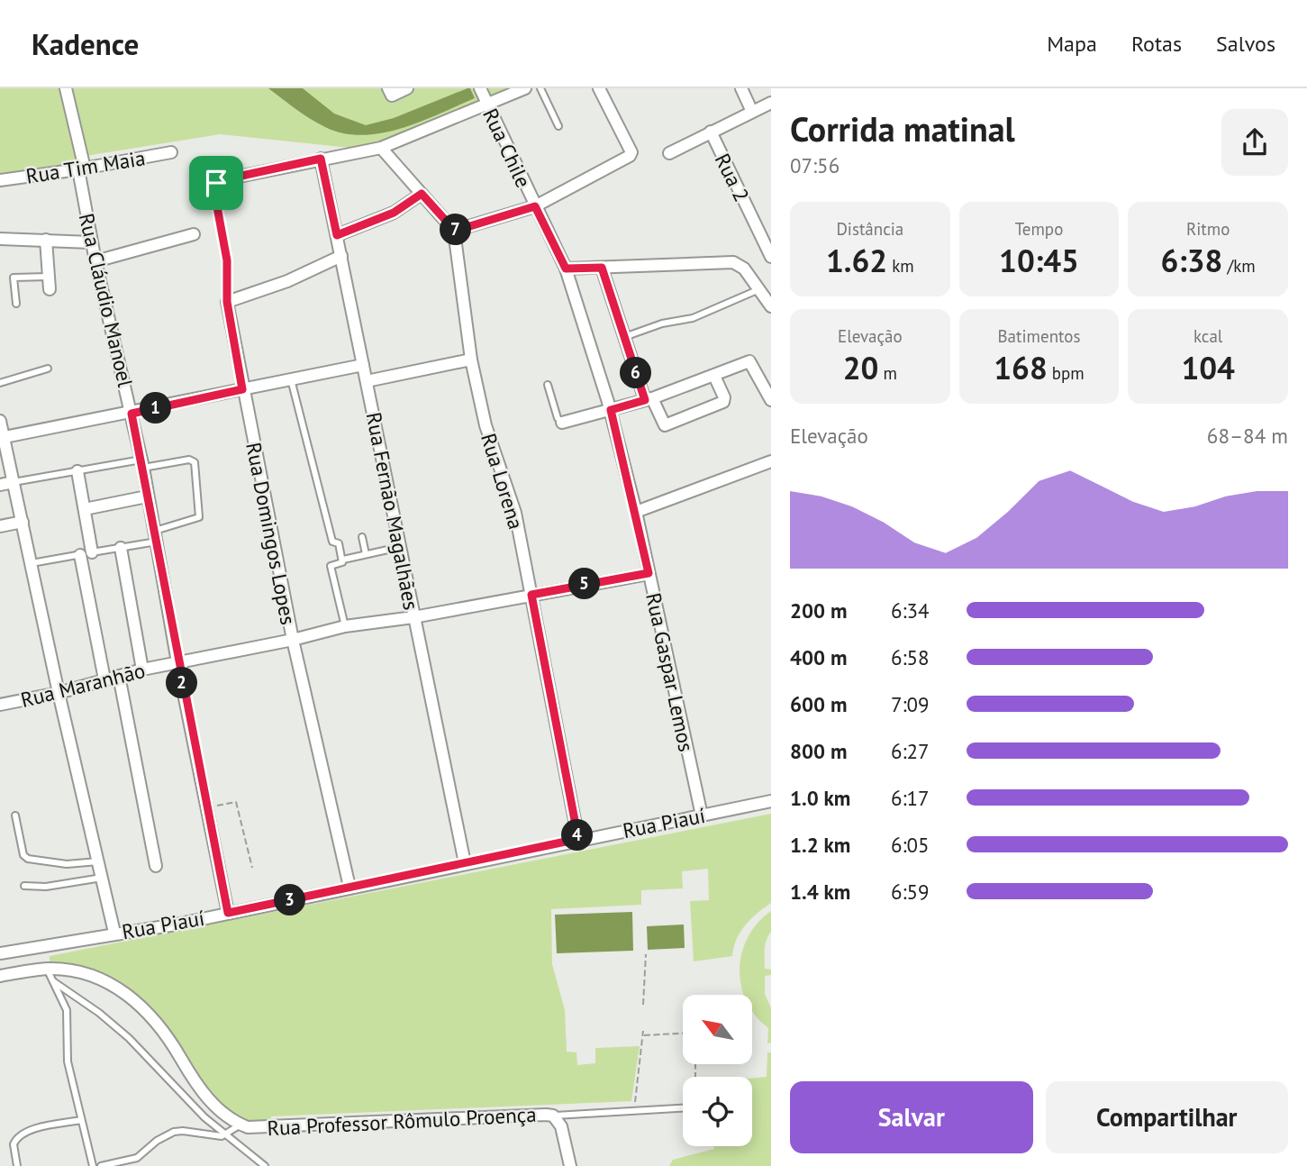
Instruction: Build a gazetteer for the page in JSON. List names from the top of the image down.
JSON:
{
  "streets": {
    "street": [
      "Rua Chile",
      "Rua Tim Maia",
      "Rua 2",
      "Rua Cláudio Manoel",
      "Rua Lorena",
      "Rua Fernão Magalhães",
      "Rua Domingos Lopes",
      "Rua Gaspar Lemos",
      "Rua Maranhão",
      "Rua Piauí",
      "Rua Professor Rômulo Proença"
    ]
  },
  "crossings": [
    ["Rua Chile", "Rua Gaspar Lemos"],
    ["Rua Tim Maia", "Rua Cláudio Manoel"],
    ["Rua Cláudio Manoel", "Rua Maranhão"],
    ["Rua Cláudio Manoel", "Rua Piauí"],
    ["Rua Lorena", "Rua Maranhão"],
    ["Rua Lorena", "Rua Piauí"],
    ["Rua Fernão Magalhães", "Rua Maranhão"],
    ["Rua Fernão Magalhães", "Rua Piauí"],
    ["Rua Domingos Lopes", "Rua Maranhão"],
    ["Rua Domingos Lopes", "Rua Piauí"],
    ["Rua Gaspar Lemos", "Rua Maranhão"],
    ["Rua Gaspar Lemos", "Rua Piauí"]
  ],
  "north": "top left",
  "page": {
    "header": "Kadence",
    "nav": ["Mapa", "Rotas", "Salvos"],
    "heading": ["Corrida matinal", "07:56"],
    "stats": [
      ["Distância", "1.62 km"],
      ["Tempo", "10:45"],
      ["Ritmo", "6:38 /km"],
      ["Elevação", "20 m"],
      ["Batimentos", "168 bpm"],
      ["kcal", "104"]
    ],
    "pins": [
      "7",
      "6",
      "1",
      "5",
      "2",
      "4",
      "3"
    ],
    "chart": ["Elevação", "68–84 m"],
    "list": [
      {
        "name": "200 m",
        "note": "6:34"
      },
      {
        "name": "400 m",
        "note": "6:58"
      },
      {
        "name": "600 m",
        "note": "7:09"
      },
      {
        "name": "800 m",
        "note": "6:27"
      },
      {
        "name": "1.0 km",
        "note": "6:17"
      },
      {
        "name": "1.2 km",
        "note": "6:05"
      },
      {
        "name": "1.4 km",
        "note": "6:59"
      }
    ],
    "buttons": ["Salvar", "Compartilhar"]
  }
}
